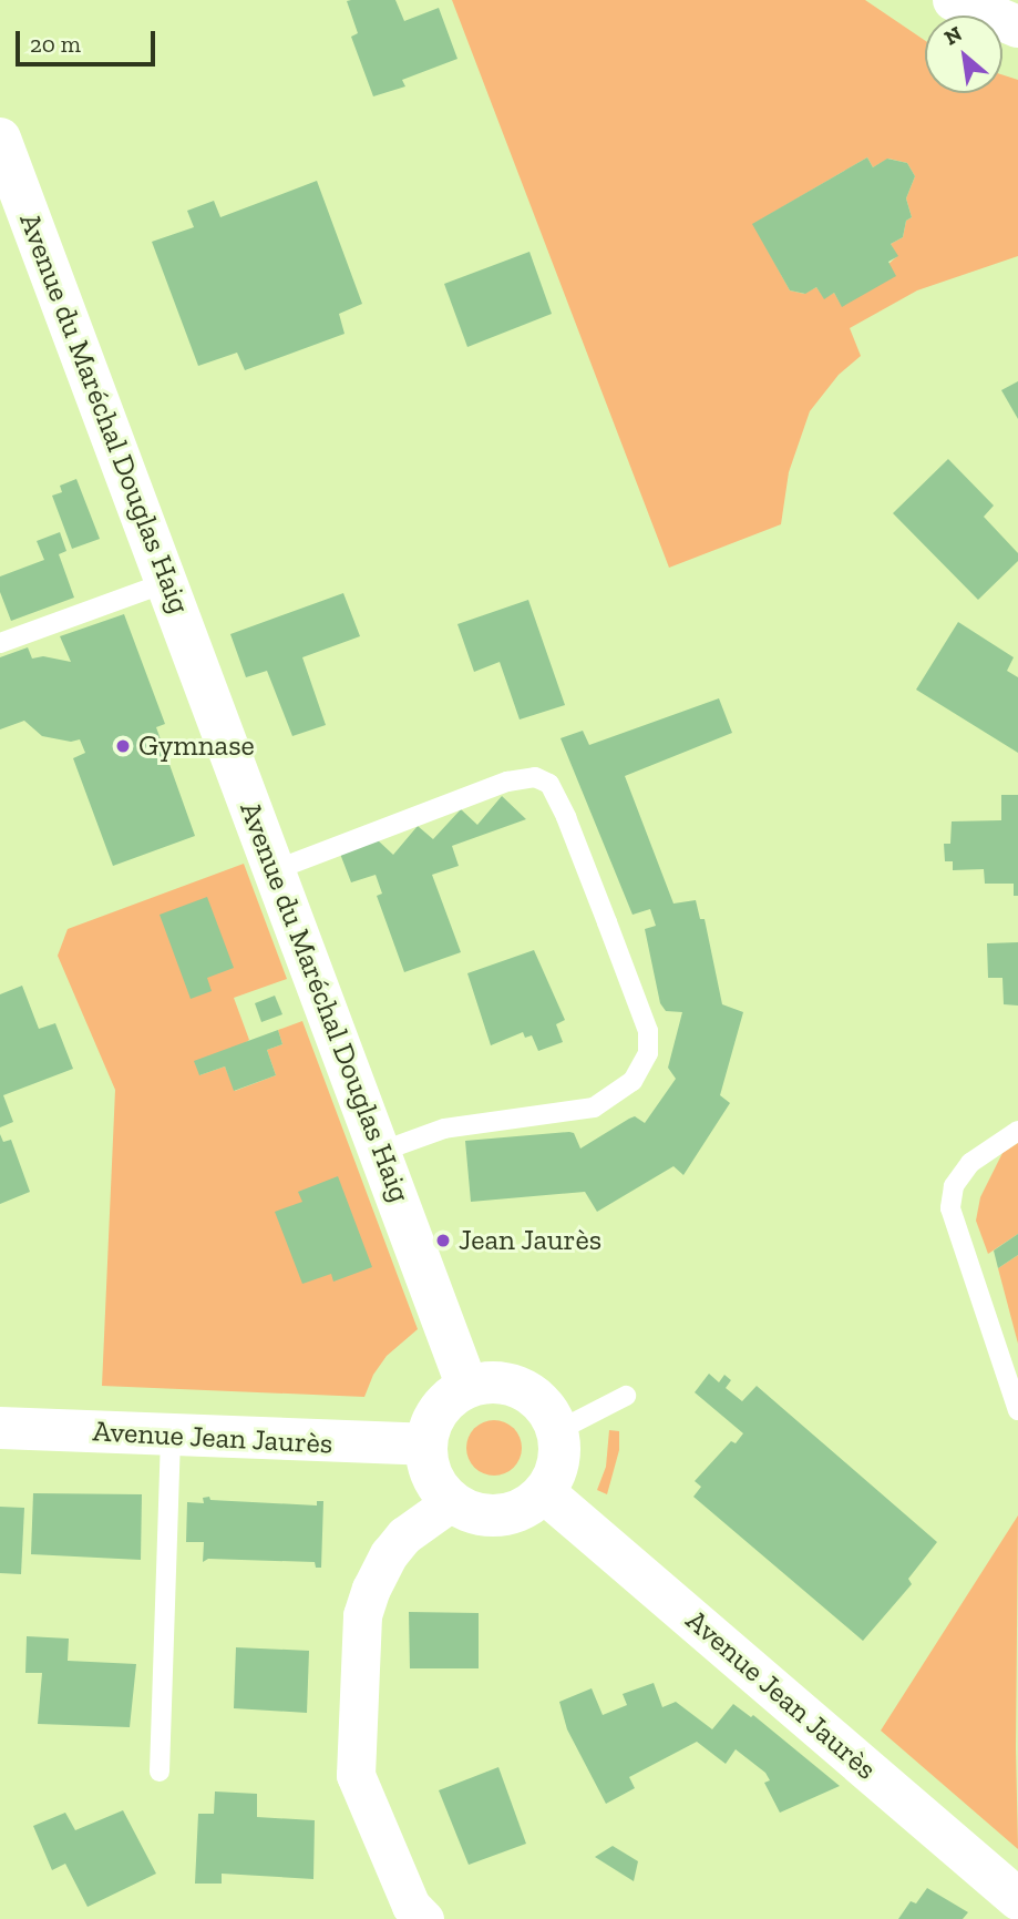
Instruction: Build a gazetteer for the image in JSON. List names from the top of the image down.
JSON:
{
  "streets": {
    "street": ["Avenue du Maréchal Douglas Haig", "Avenue Jean Jaurès"]
  },
  "crossings": [
    ["Avenue du Maréchal Douglas Haig", "Avenue Jean Jaurès"]
  ],
  "places": ["Gymnase", "Jean Jaurès"],
  "scale_bar": "20 m",
  "north": "top left"
}
